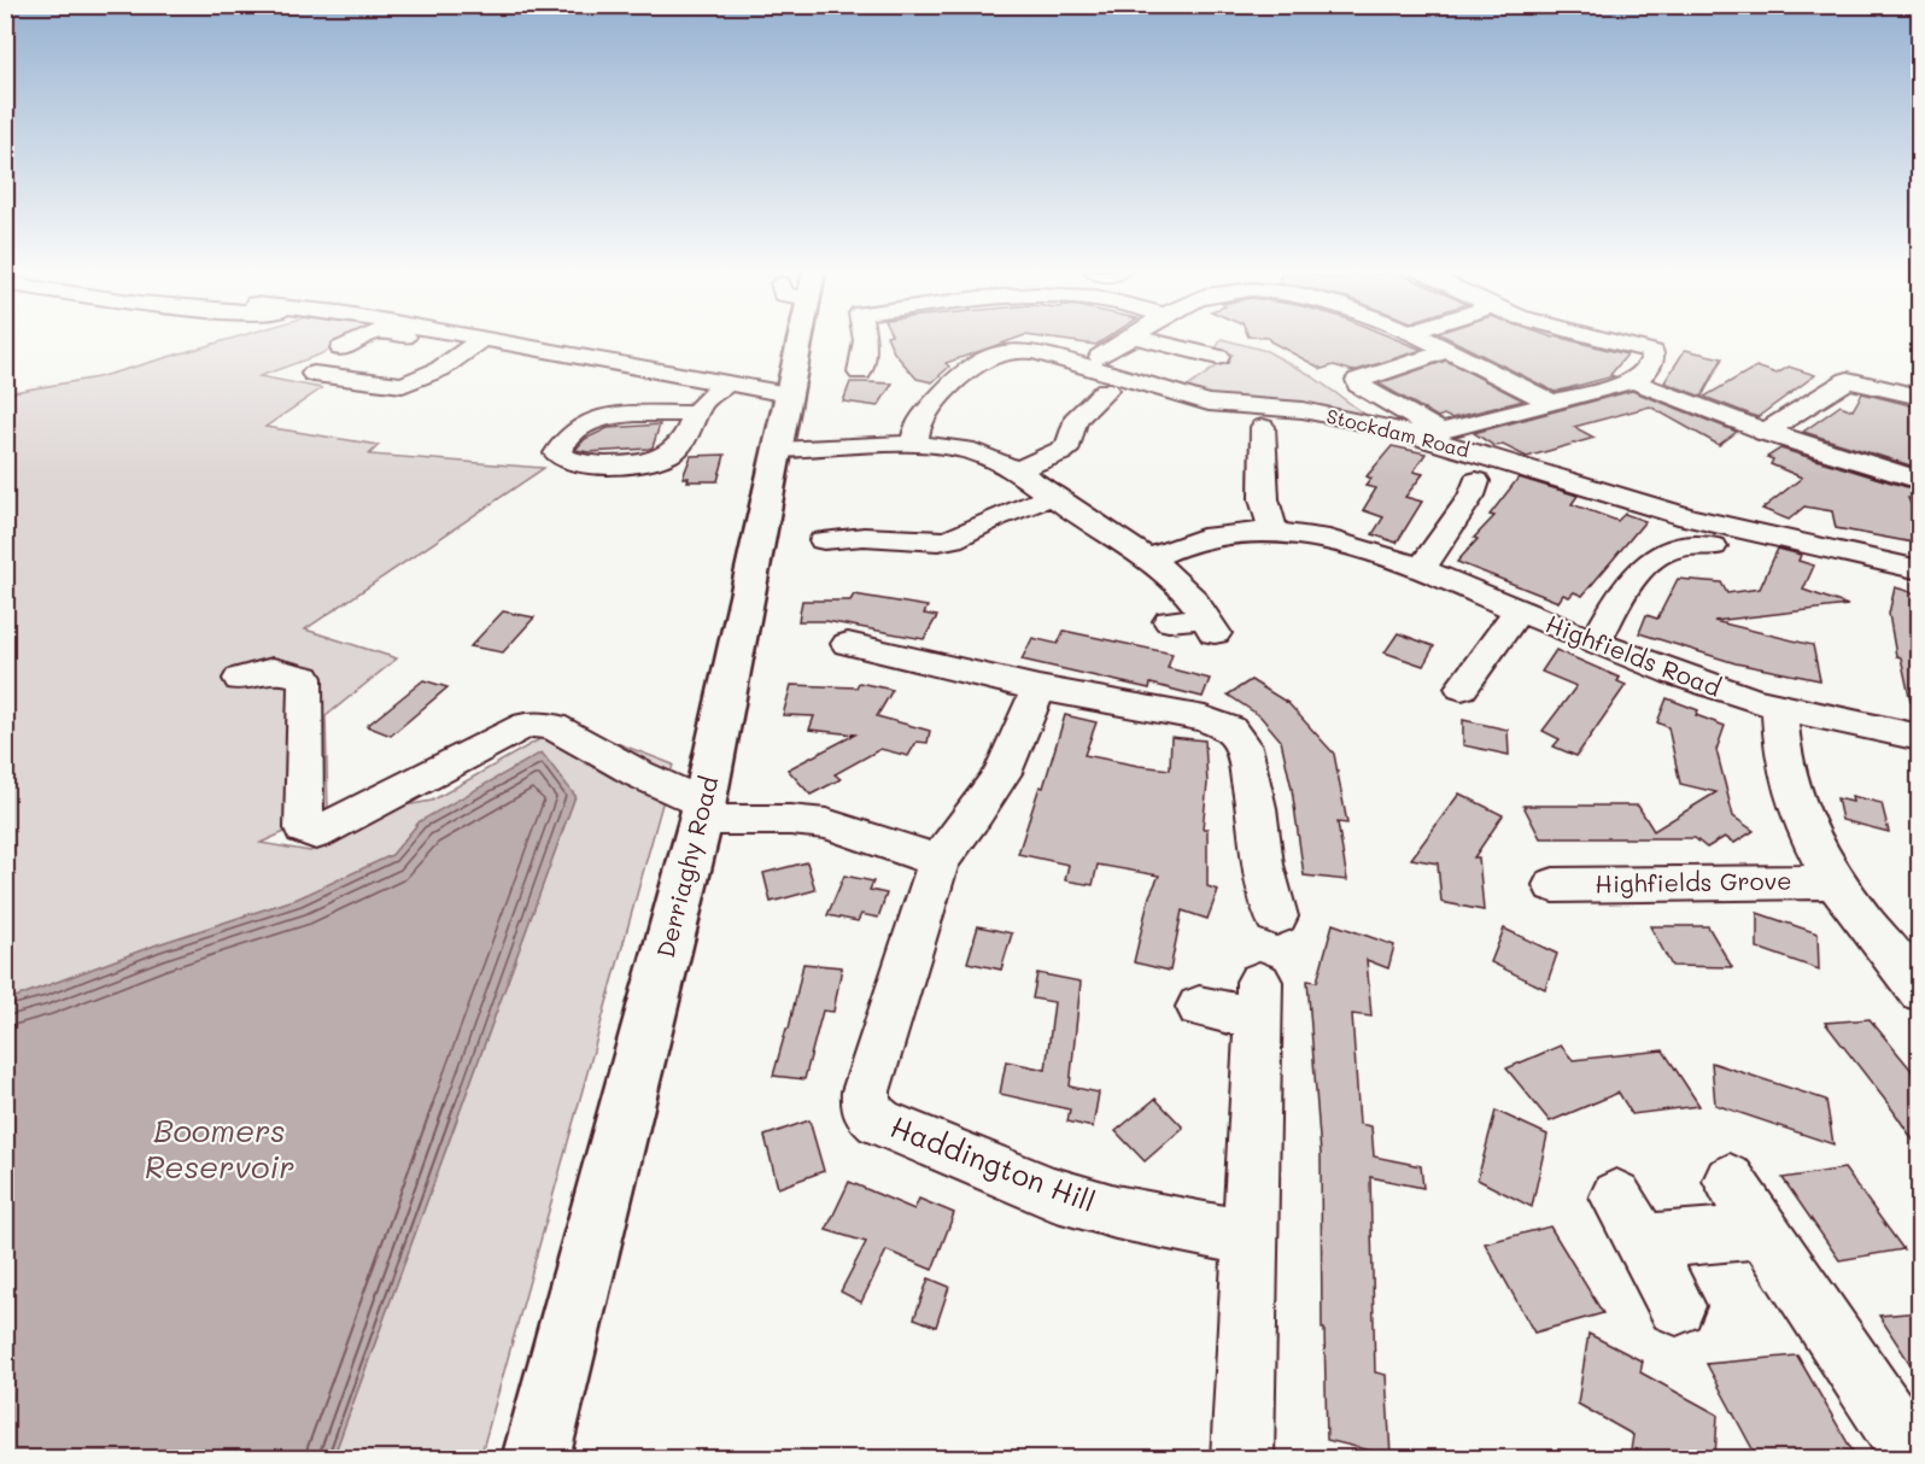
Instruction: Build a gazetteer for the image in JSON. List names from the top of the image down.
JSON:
{
  "streets": {
    "main road": ["Derriaghy Road"],
    "street": [
      "Stockdam Road",
      "Highfields Road",
      "Highfields Grove",
      "Haddington Hill"
    ]
  },
  "water": ["Boomers Reservoir"]
}
